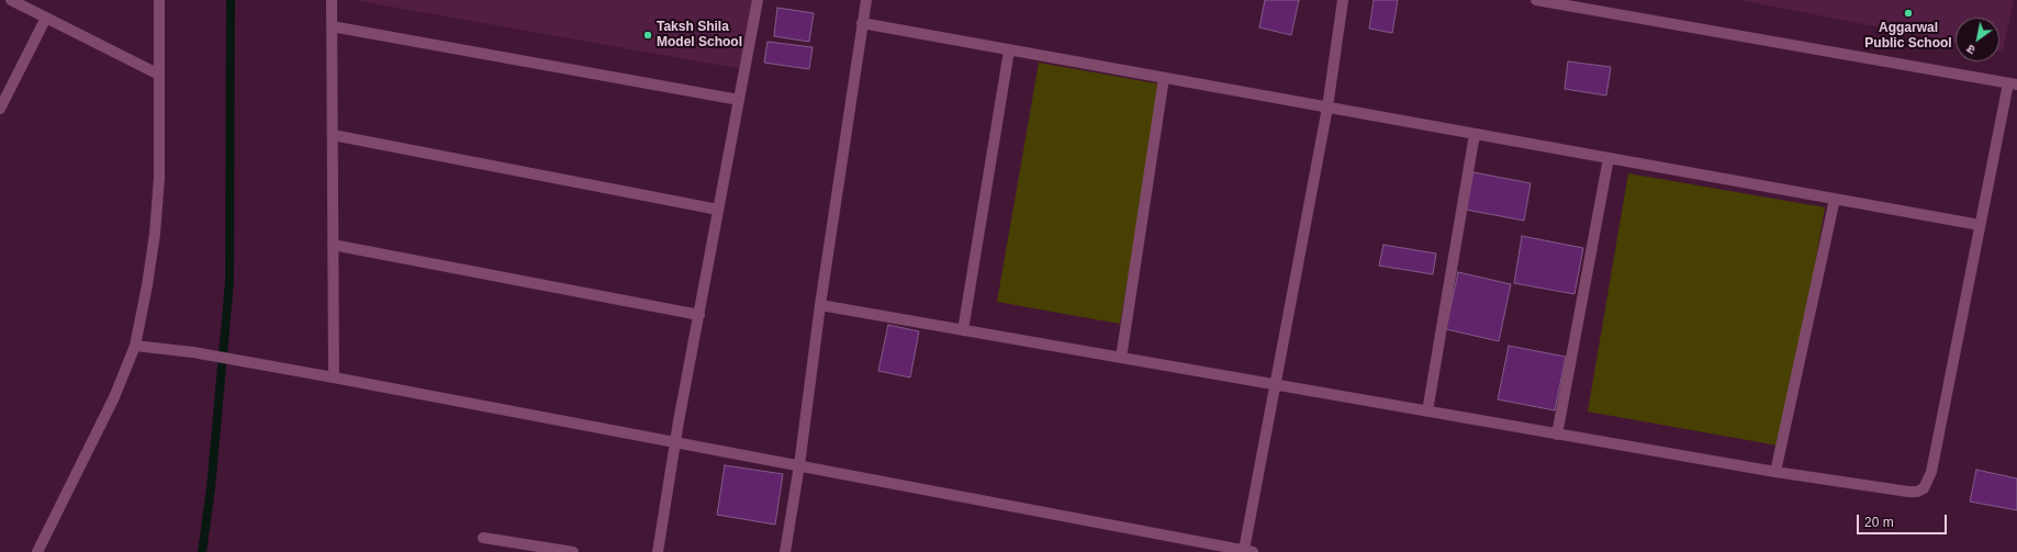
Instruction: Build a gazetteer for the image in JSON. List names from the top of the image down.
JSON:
{
  "places": ["Aggarwal Public School", "Taksh Shila Model School"],
  "scale_bar": "20 m",
  "north": "bottom left"
}
